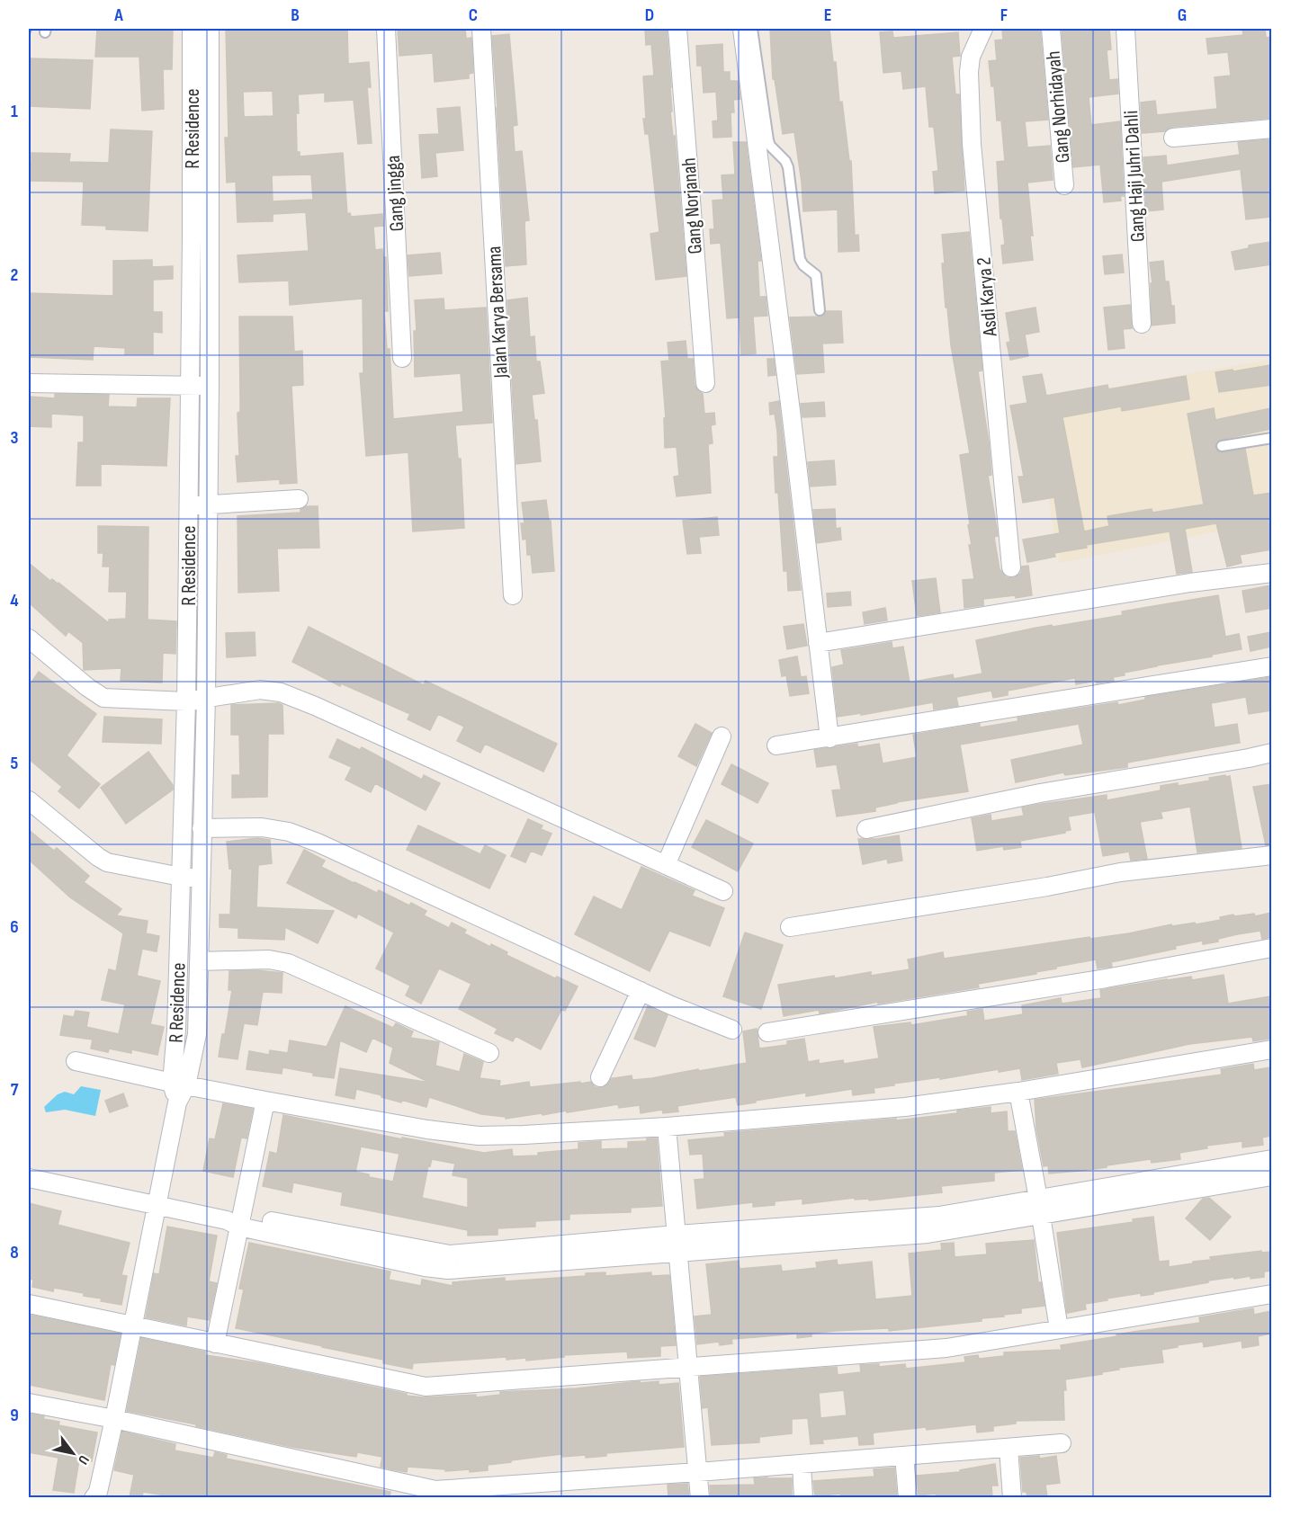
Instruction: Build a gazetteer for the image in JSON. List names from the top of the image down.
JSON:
{
  "streets": {
    "street": [
      "Gang Norhidayah",
      "R Residence",
      "Gang Haji Juhri Dahli",
      "Gang Jingga",
      "Gang Norjanah",
      "Asdi Karya 2",
      "Jalan Karya Bersama"
    ]
  },
  "north": "bottom right",
  "grid": {
    "columns": [
      "A",
      "B",
      "C",
      "D",
      "E",
      "F",
      "G"
    ],
    "rows": [
      "1",
      "2",
      "3",
      "4",
      "5",
      "6",
      "7",
      "8",
      "9"
    ]
  }
}
